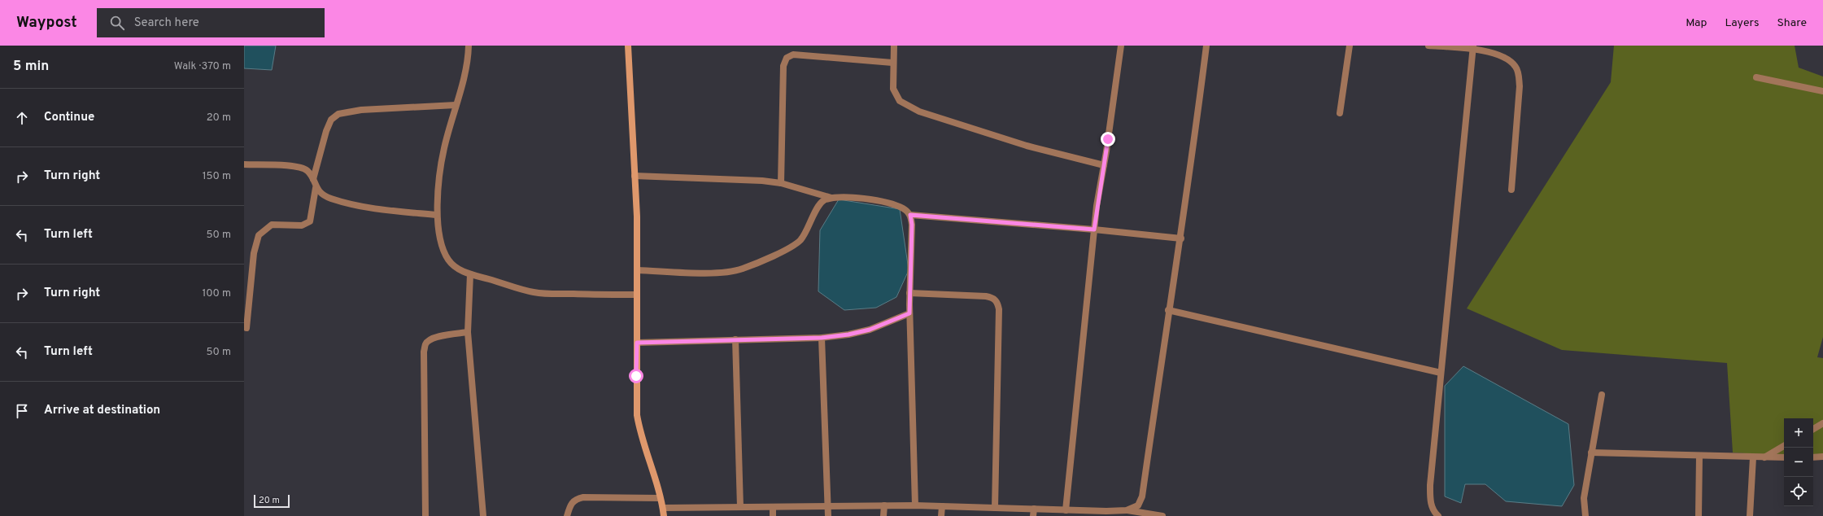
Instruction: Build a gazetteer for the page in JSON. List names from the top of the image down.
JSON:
{
  "scale_bar": "20 m",
  "page": {
    "header": "Waypost",
    "search": "Search here",
    "nav": ["Map", "Layers", "Share"],
    "heading": ["5 min", "Walk · 370 m"],
    "list": [
      ["Continue", "20 m"],
      ["Turn right", "150 m"],
      ["Turn left", "50 m"],
      ["Turn right", "100 m"],
      ["Turn left", "50 m"],
      "Arrive at destination"
    ],
    "map_buttons": ["+", "−"],
    "scale": "20 m"
  }
}
